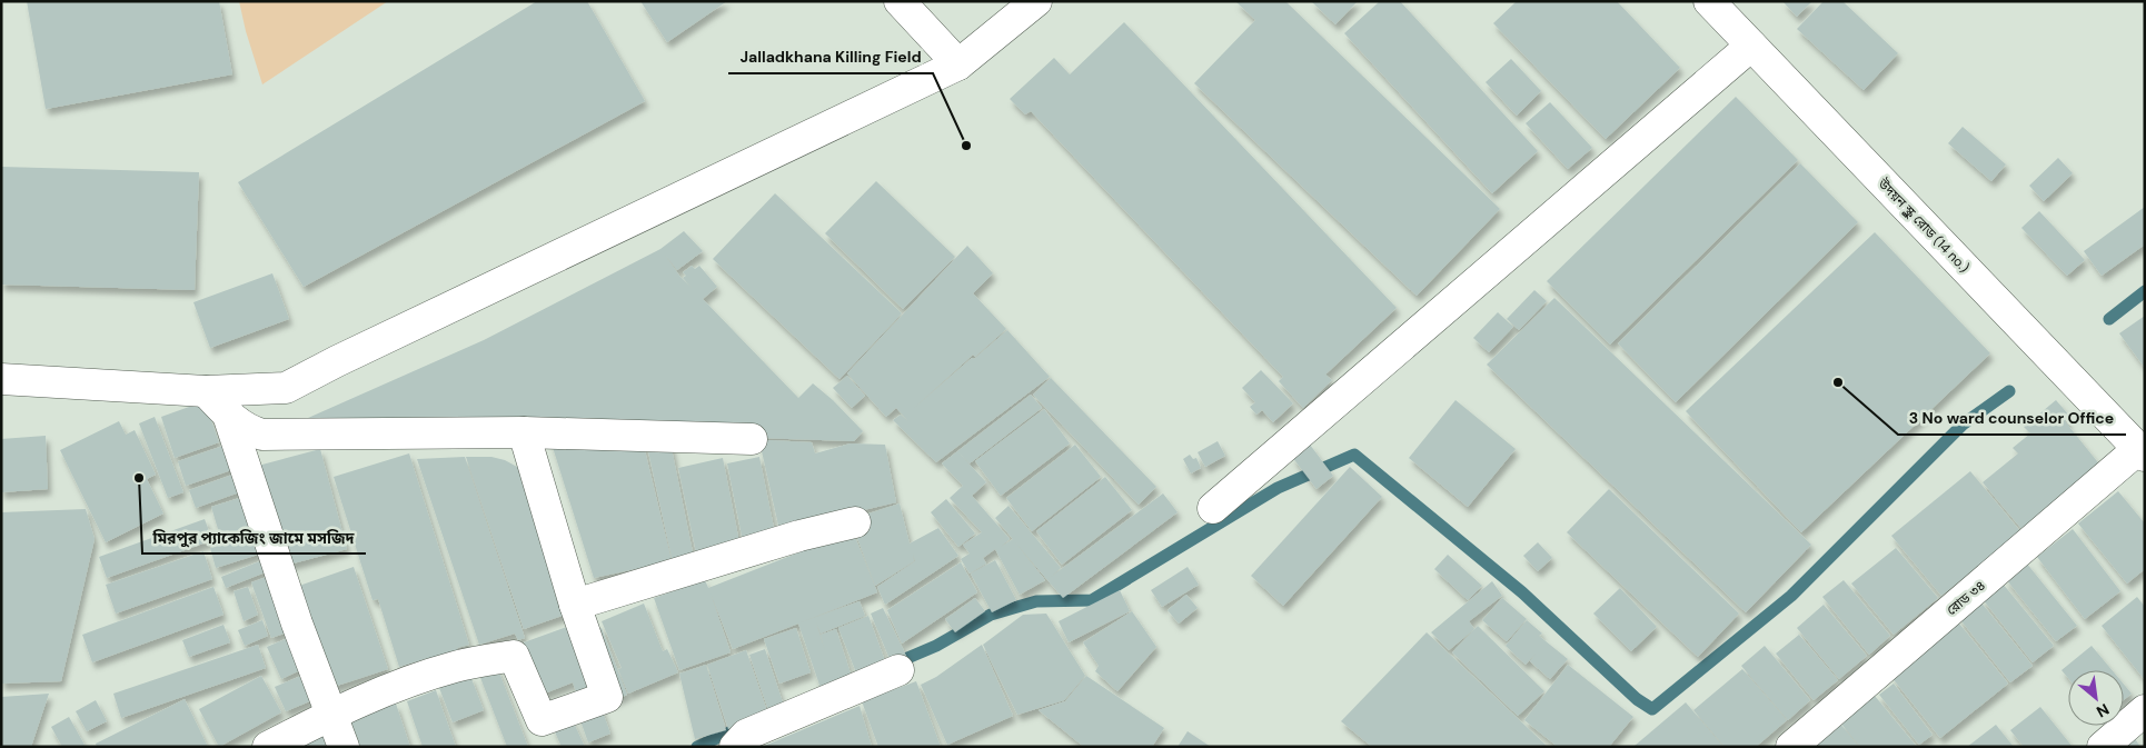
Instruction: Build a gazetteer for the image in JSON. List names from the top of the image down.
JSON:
{
  "streets": {
    "street": ["উদয়ন স্কুল রোড (14 no.)", "রোড ৩৪"]
  },
  "crossings": [
    ["উদয়ন স্কুল রোড (14 no.)", "রোড ৩৪"]
  ],
  "places": ["Jalladkhana Killing Field", "3 No ward counselor Office", "মিরপুর প্যাকেজিং জামে মসজিদ"],
  "north": "bottom right"
}
